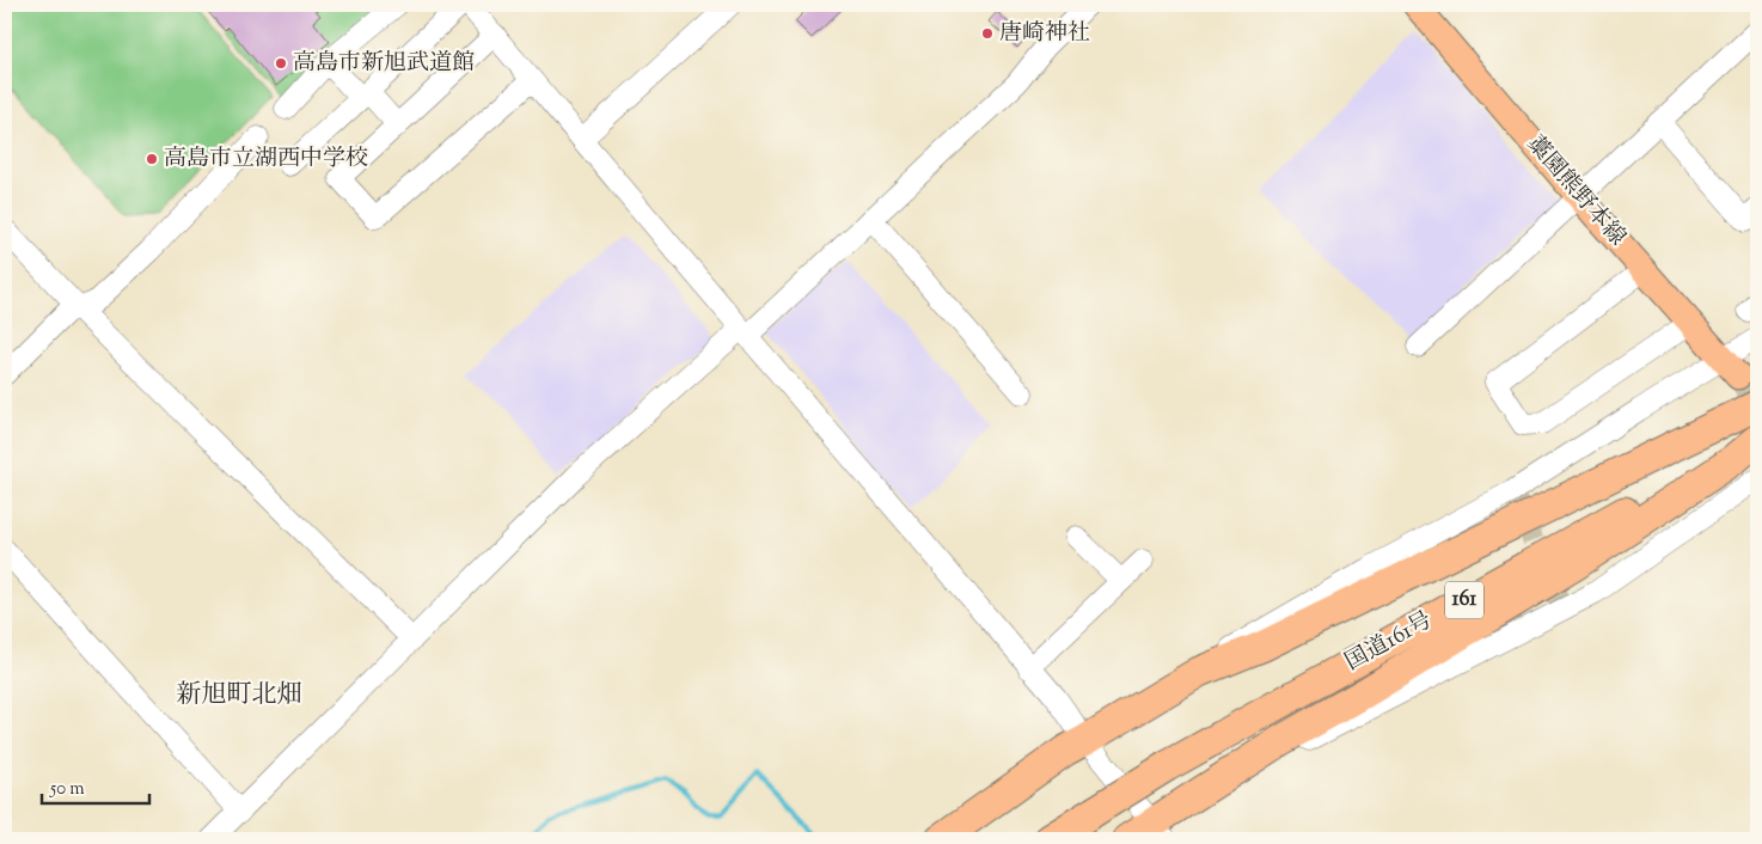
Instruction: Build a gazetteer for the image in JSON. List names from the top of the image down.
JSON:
{
  "streets": {
    "highway": ["161", "国道161号"],
    "main road": ["藁園熊野本線"]
  },
  "districts": ["新旭町北畑"],
  "places": ["唐崎神社", "高島市新旭武道館", "高島市立湖西中学校"],
  "scale_bar": "50 m"
}
